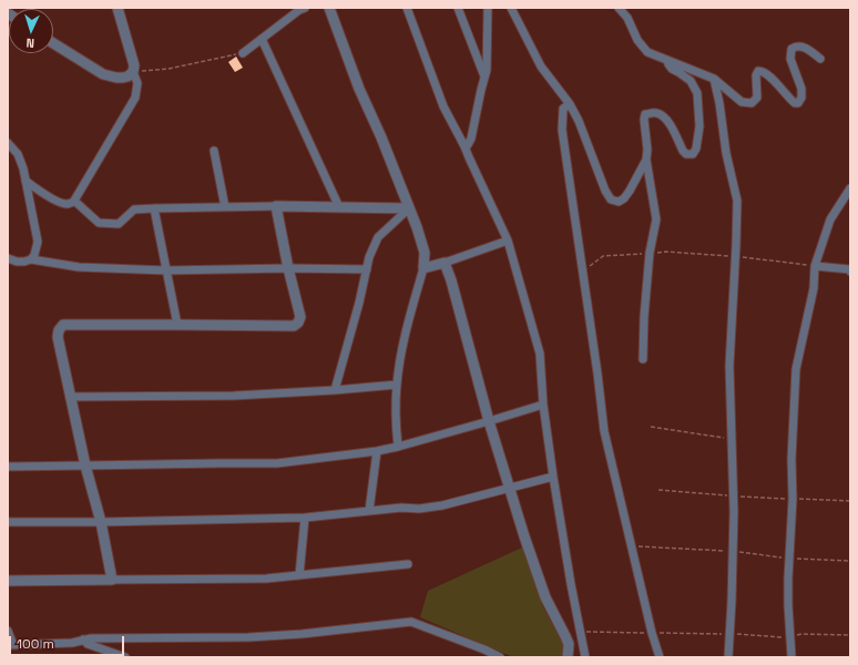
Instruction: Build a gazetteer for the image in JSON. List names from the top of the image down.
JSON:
{
  "scale_bar": "100 m",
  "north": "bottom"
}
